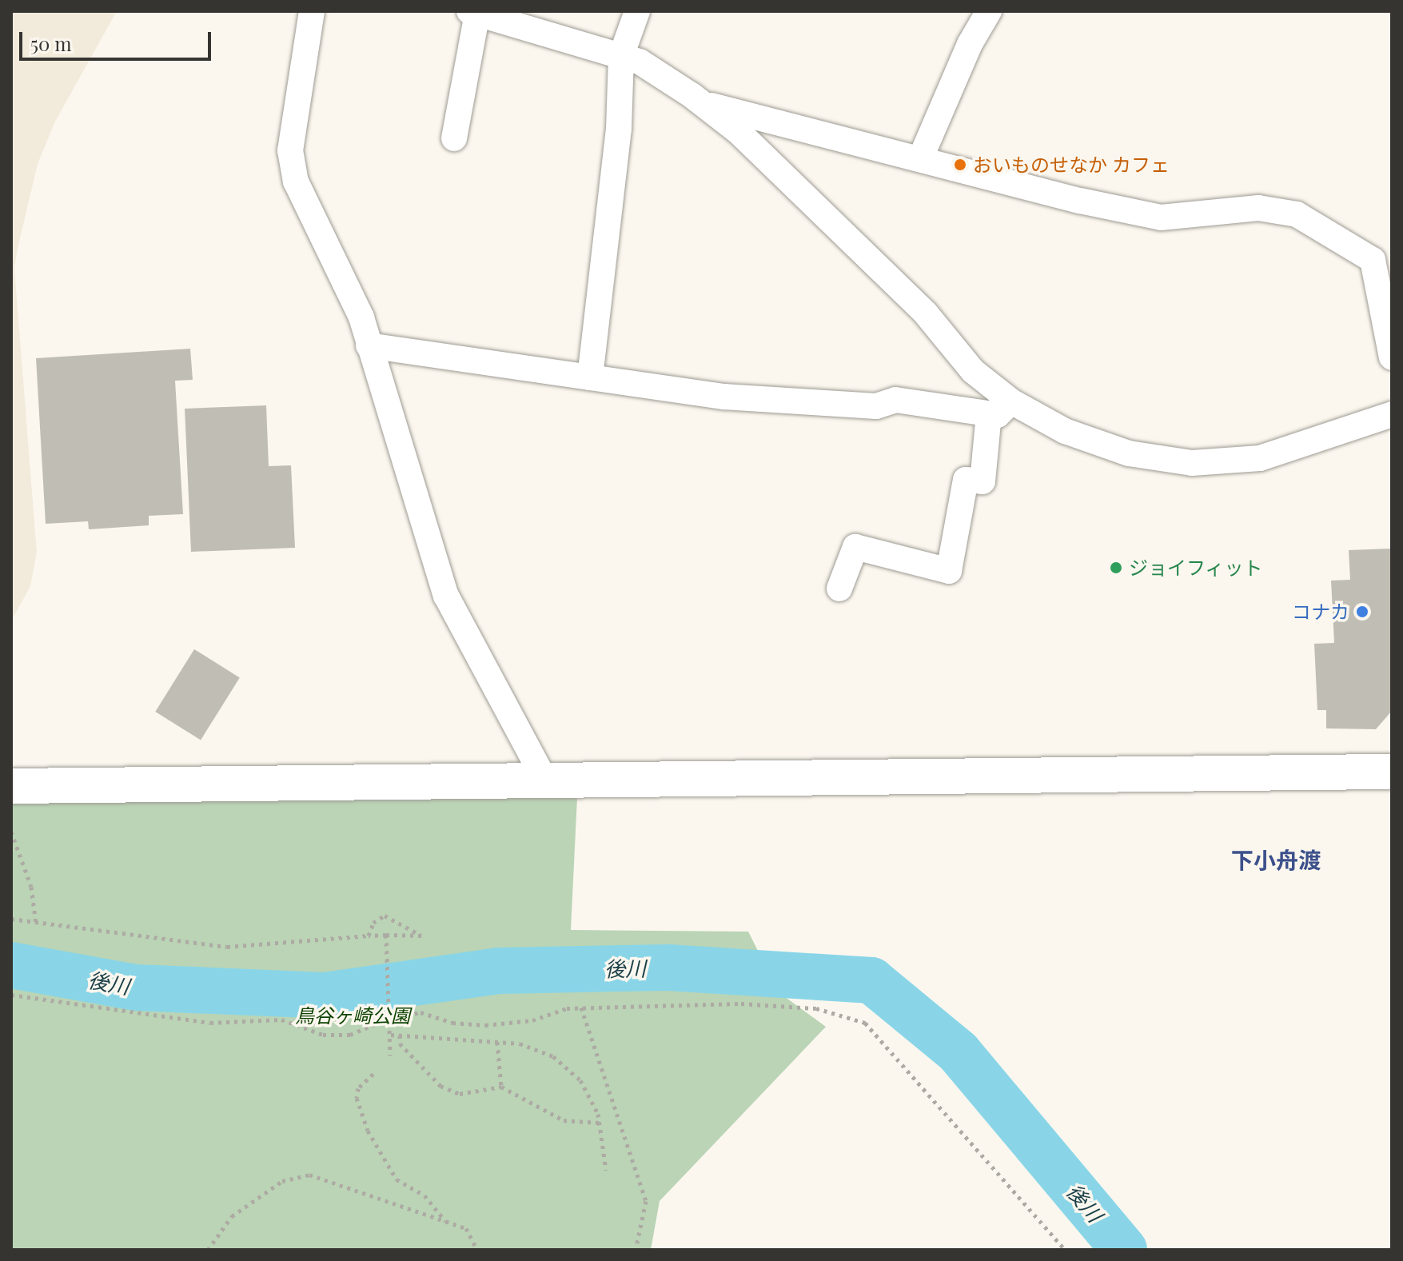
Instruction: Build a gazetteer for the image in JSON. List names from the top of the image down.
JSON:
{
  "districts": ["下小舟渡"],
  "water": ["後川"],
  "parks": ["鳥谷ヶ崎公園"],
  "places": ["おいものせなか カフェ", "ジョイフィット", "コナカ"],
  "scale_bar": "50 m"
}
